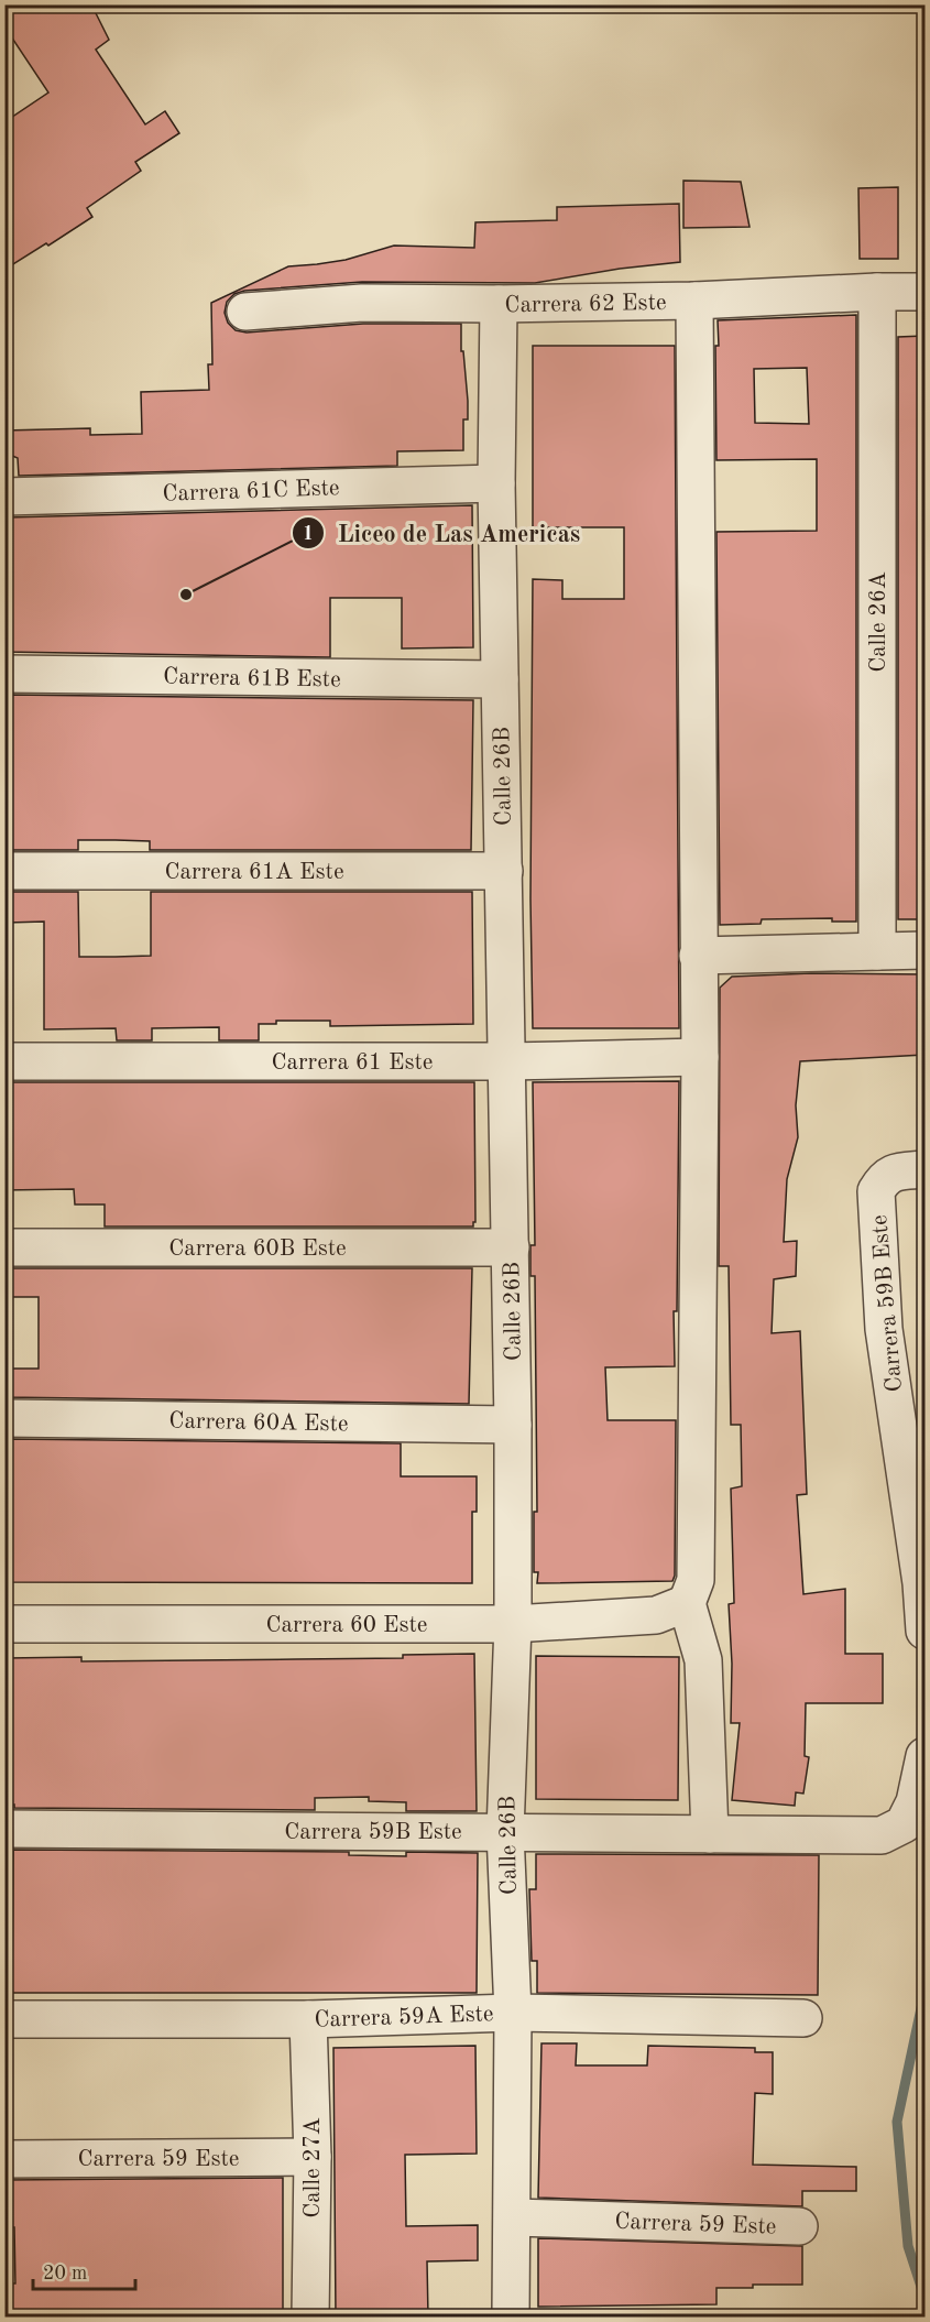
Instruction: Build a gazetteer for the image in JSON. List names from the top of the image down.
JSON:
{
  "streets": {
    "street": [
      "Carrera 62 Este",
      "Carrera 61C Este",
      "Calle 26A",
      "Carrera 61B Este",
      "Calle 26B",
      "Carrera 61A Este",
      "Carrera 61 Este",
      "Carrera 60B Este",
      "Carrera 59B Este",
      "Carrera 60A Este",
      "Carrera 60 Este",
      "Carrera 59A Este",
      "Carrera 59 Este",
      "Calle 27A"
    ]
  },
  "crossings": [
    ["Carrera 62 Este", "Calle 26A"],
    ["Carrera 62 Este", "Calle 26B"],
    ["Carrera 61C Este", "Calle 26B"],
    ["Carrera 61B Este", "Calle 26B"],
    ["Calle 26B", "Carrera 61A Este"],
    ["Calle 26B", "Carrera 61 Este"],
    ["Calle 26B", "Carrera 60B Este"],
    ["Calle 26B", "Carrera 59B Este"],
    ["Calle 26B", "Carrera 60A Este"],
    ["Calle 26B", "Carrera 60 Este"],
    ["Calle 26B", "Carrera 59A Este"],
    ["Calle 26B", "Carrera 59 Este"],
    ["Carrera 59A Este", "Calle 27A"],
    ["Carrera 59 Este", "Calle 27A"]
  ],
  "places": ["Liceo de Las Americas"],
  "scale_bar": "20 m"
}
